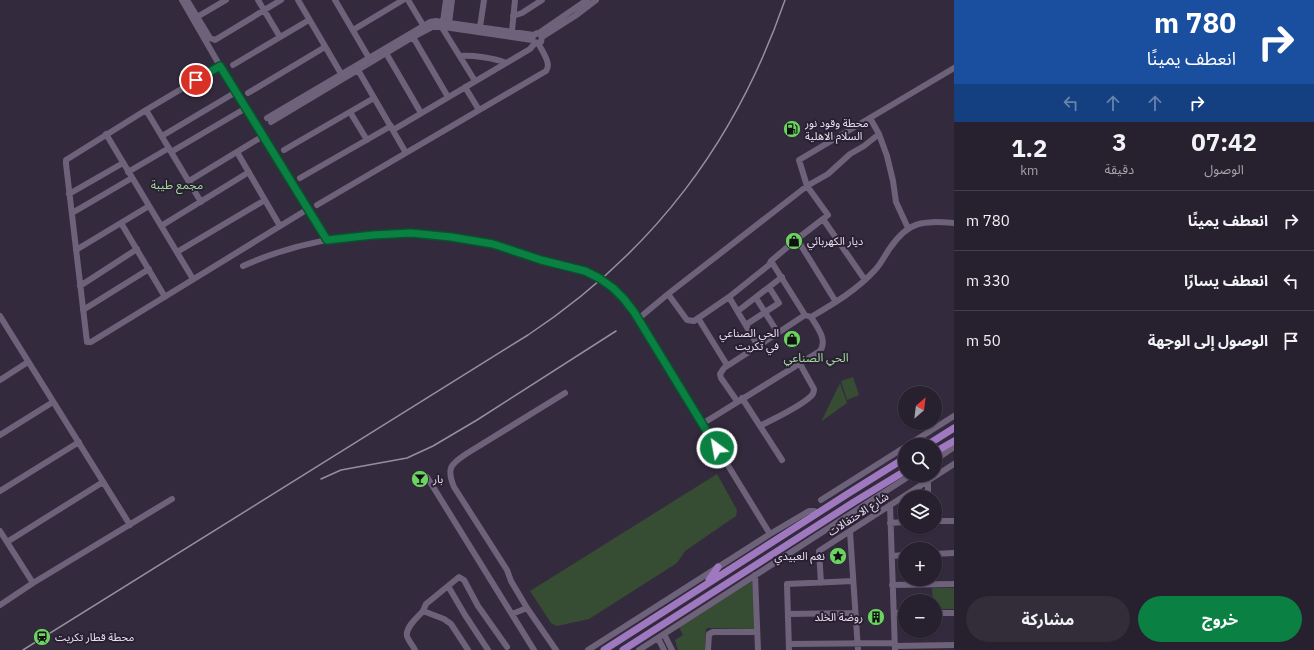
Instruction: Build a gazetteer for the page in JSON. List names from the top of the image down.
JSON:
{
  "streets": {
    "street": ["شارع الاحتفالات"]
  },
  "districts": ["مجمع طيبة", "الحي الصناعي"],
  "places": {
    "fuel station": ["محطة وقود نور السلام الاهلية"],
    "shop": ["ديار الكهربائي", "الحي الصناعي في تكريت"],
    "bar": ["بار"],
    "place": ["نغم العبيدي"],
    "building": ["روضة الخلد"],
    "station": ["محطة قطار تكريت"]
  },
  "north": "top right",
  "page": {
    "turn": ["780 m", "انعطف يمينًا"],
    "eta": [
      "07:42",
      "الوصول",
      "3",
      "دقيقة",
      "1.2",
      "km"
    ],
    "list": [
      {
        "name": "انعطف يمينًا",
        "value": "780 m"
      },
      {
        "name": "انعطف يسارًا",
        "value": "330 m"
      },
      {
        "name": "الوصول إلى الوجهة",
        "value": "50 m"
      }
    ],
    "map_buttons": ["+", "−"],
    "buttons": ["خروج", "مشاركة"]
  }
}
